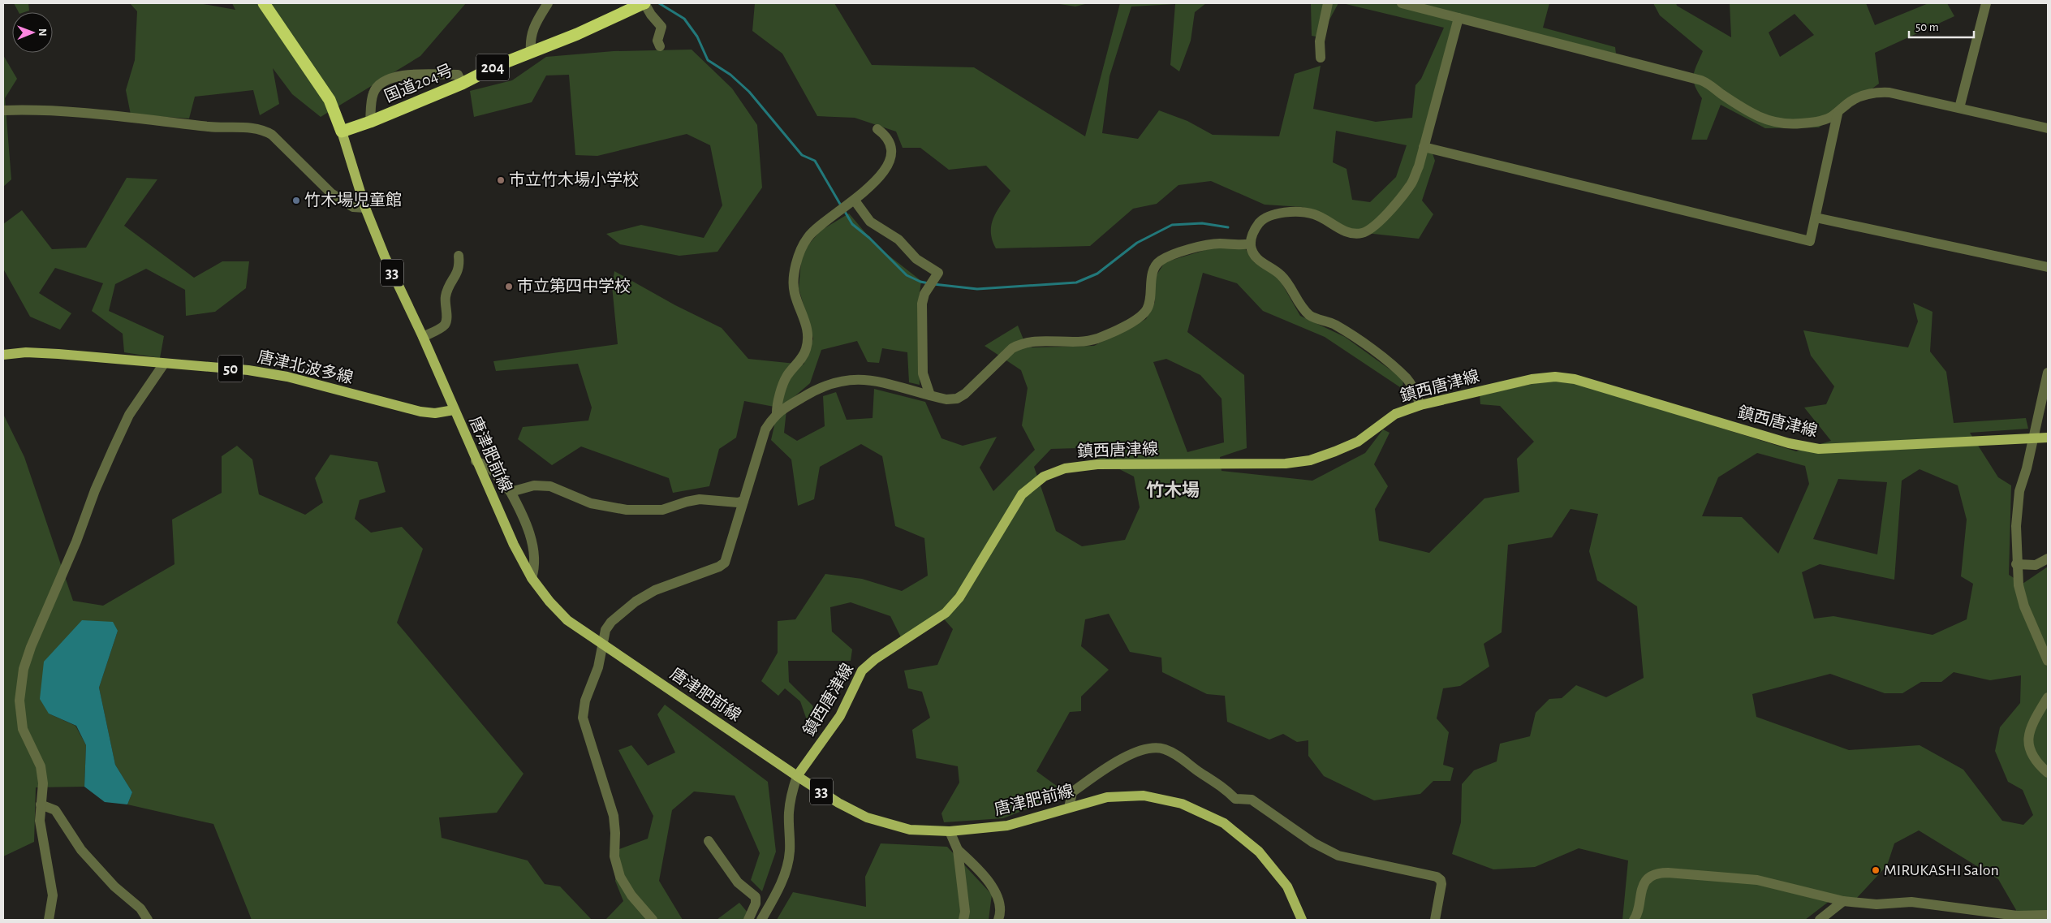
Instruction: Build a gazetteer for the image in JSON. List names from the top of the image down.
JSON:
{
  "streets": {
    "highway": ["204", "国道204号"],
    "main road": [
      "33",
      "唐津北波多線",
      "50",
      "鎮西唐津線",
      "唐津肥前線"
    ]
  },
  "crossings": [
    ["国道204号", "唐津肥前線"],
    ["唐津北波多線", "唐津肥前線"],
    ["鎮西唐津線", "唐津肥前線"]
  ],
  "districts": ["竹木場"],
  "places": [
    "市立竹木場小学校",
    "竹木場児童館",
    "市立第四中学校",
    "MIRUKASHI Salon"
  ],
  "scale_bar": "50 m",
  "north": "right"
}
